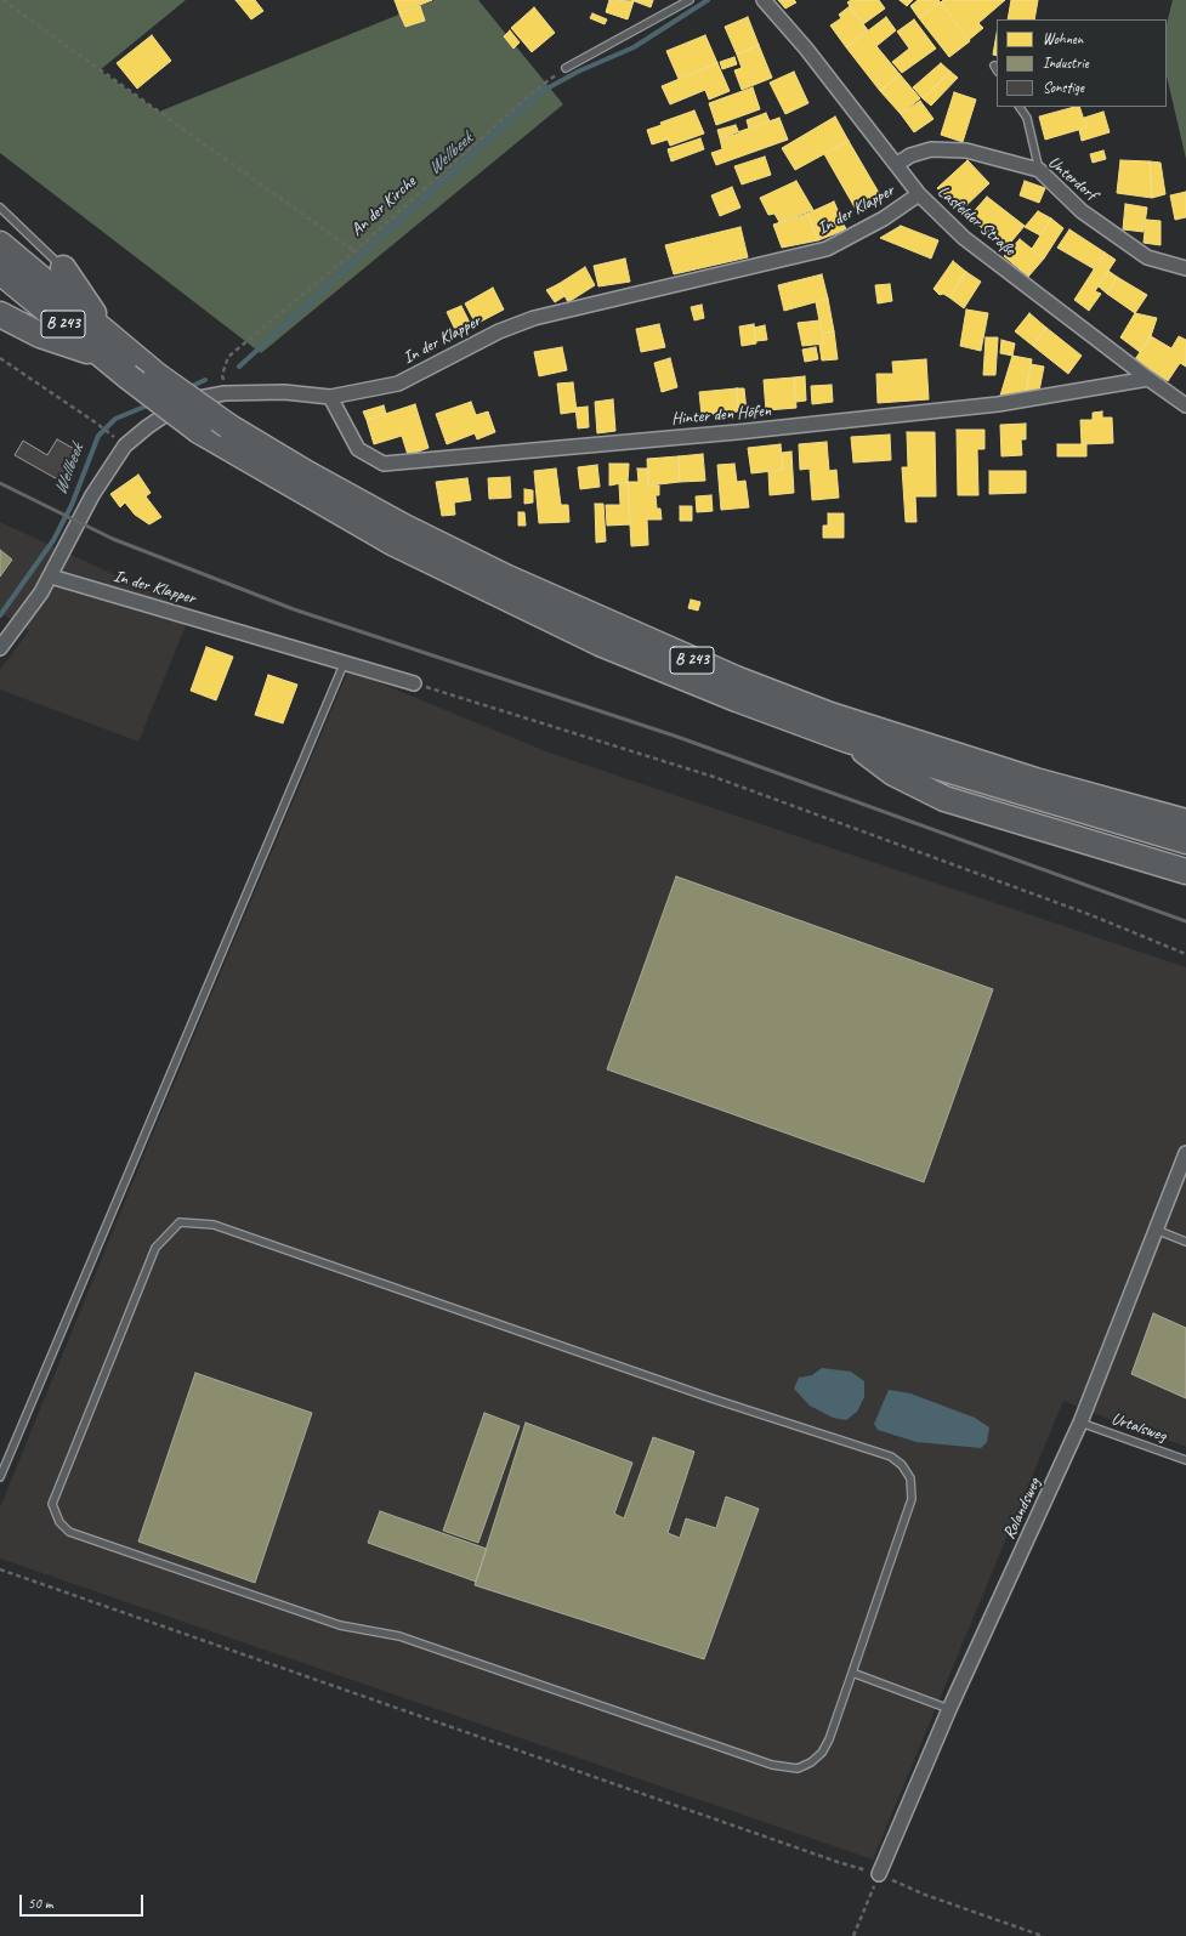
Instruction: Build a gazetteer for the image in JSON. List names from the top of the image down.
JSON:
{
  "streets": {
    "highway": ["B 243"],
    "street": [
      "Unterdorf",
      "In der Klapper",
      "Lasfelder Straße",
      "Hinter den Höfen",
      "Rolandsweg"
    ],
    "lane": ["Urtalsweg"],
    "path": ["An der Kirche"]
  },
  "crossings": [
    ["Unterdorf", "Lasfelder Straße"],
    ["An der Kirche", "In der Klapper"],
    ["In der Klapper", "Lasfelder Straße"],
    ["In der Klapper", "Hinter den Höfen"],
    ["Lasfelder Straße", "Hinter den Höfen"],
    ["Urtalsweg", "Rolandsweg"]
  ],
  "water": ["Wellbeek"],
  "legend": ["Wohnen", "Industrie", "Sonstige"],
  "scale_bar": "50 m"
}
